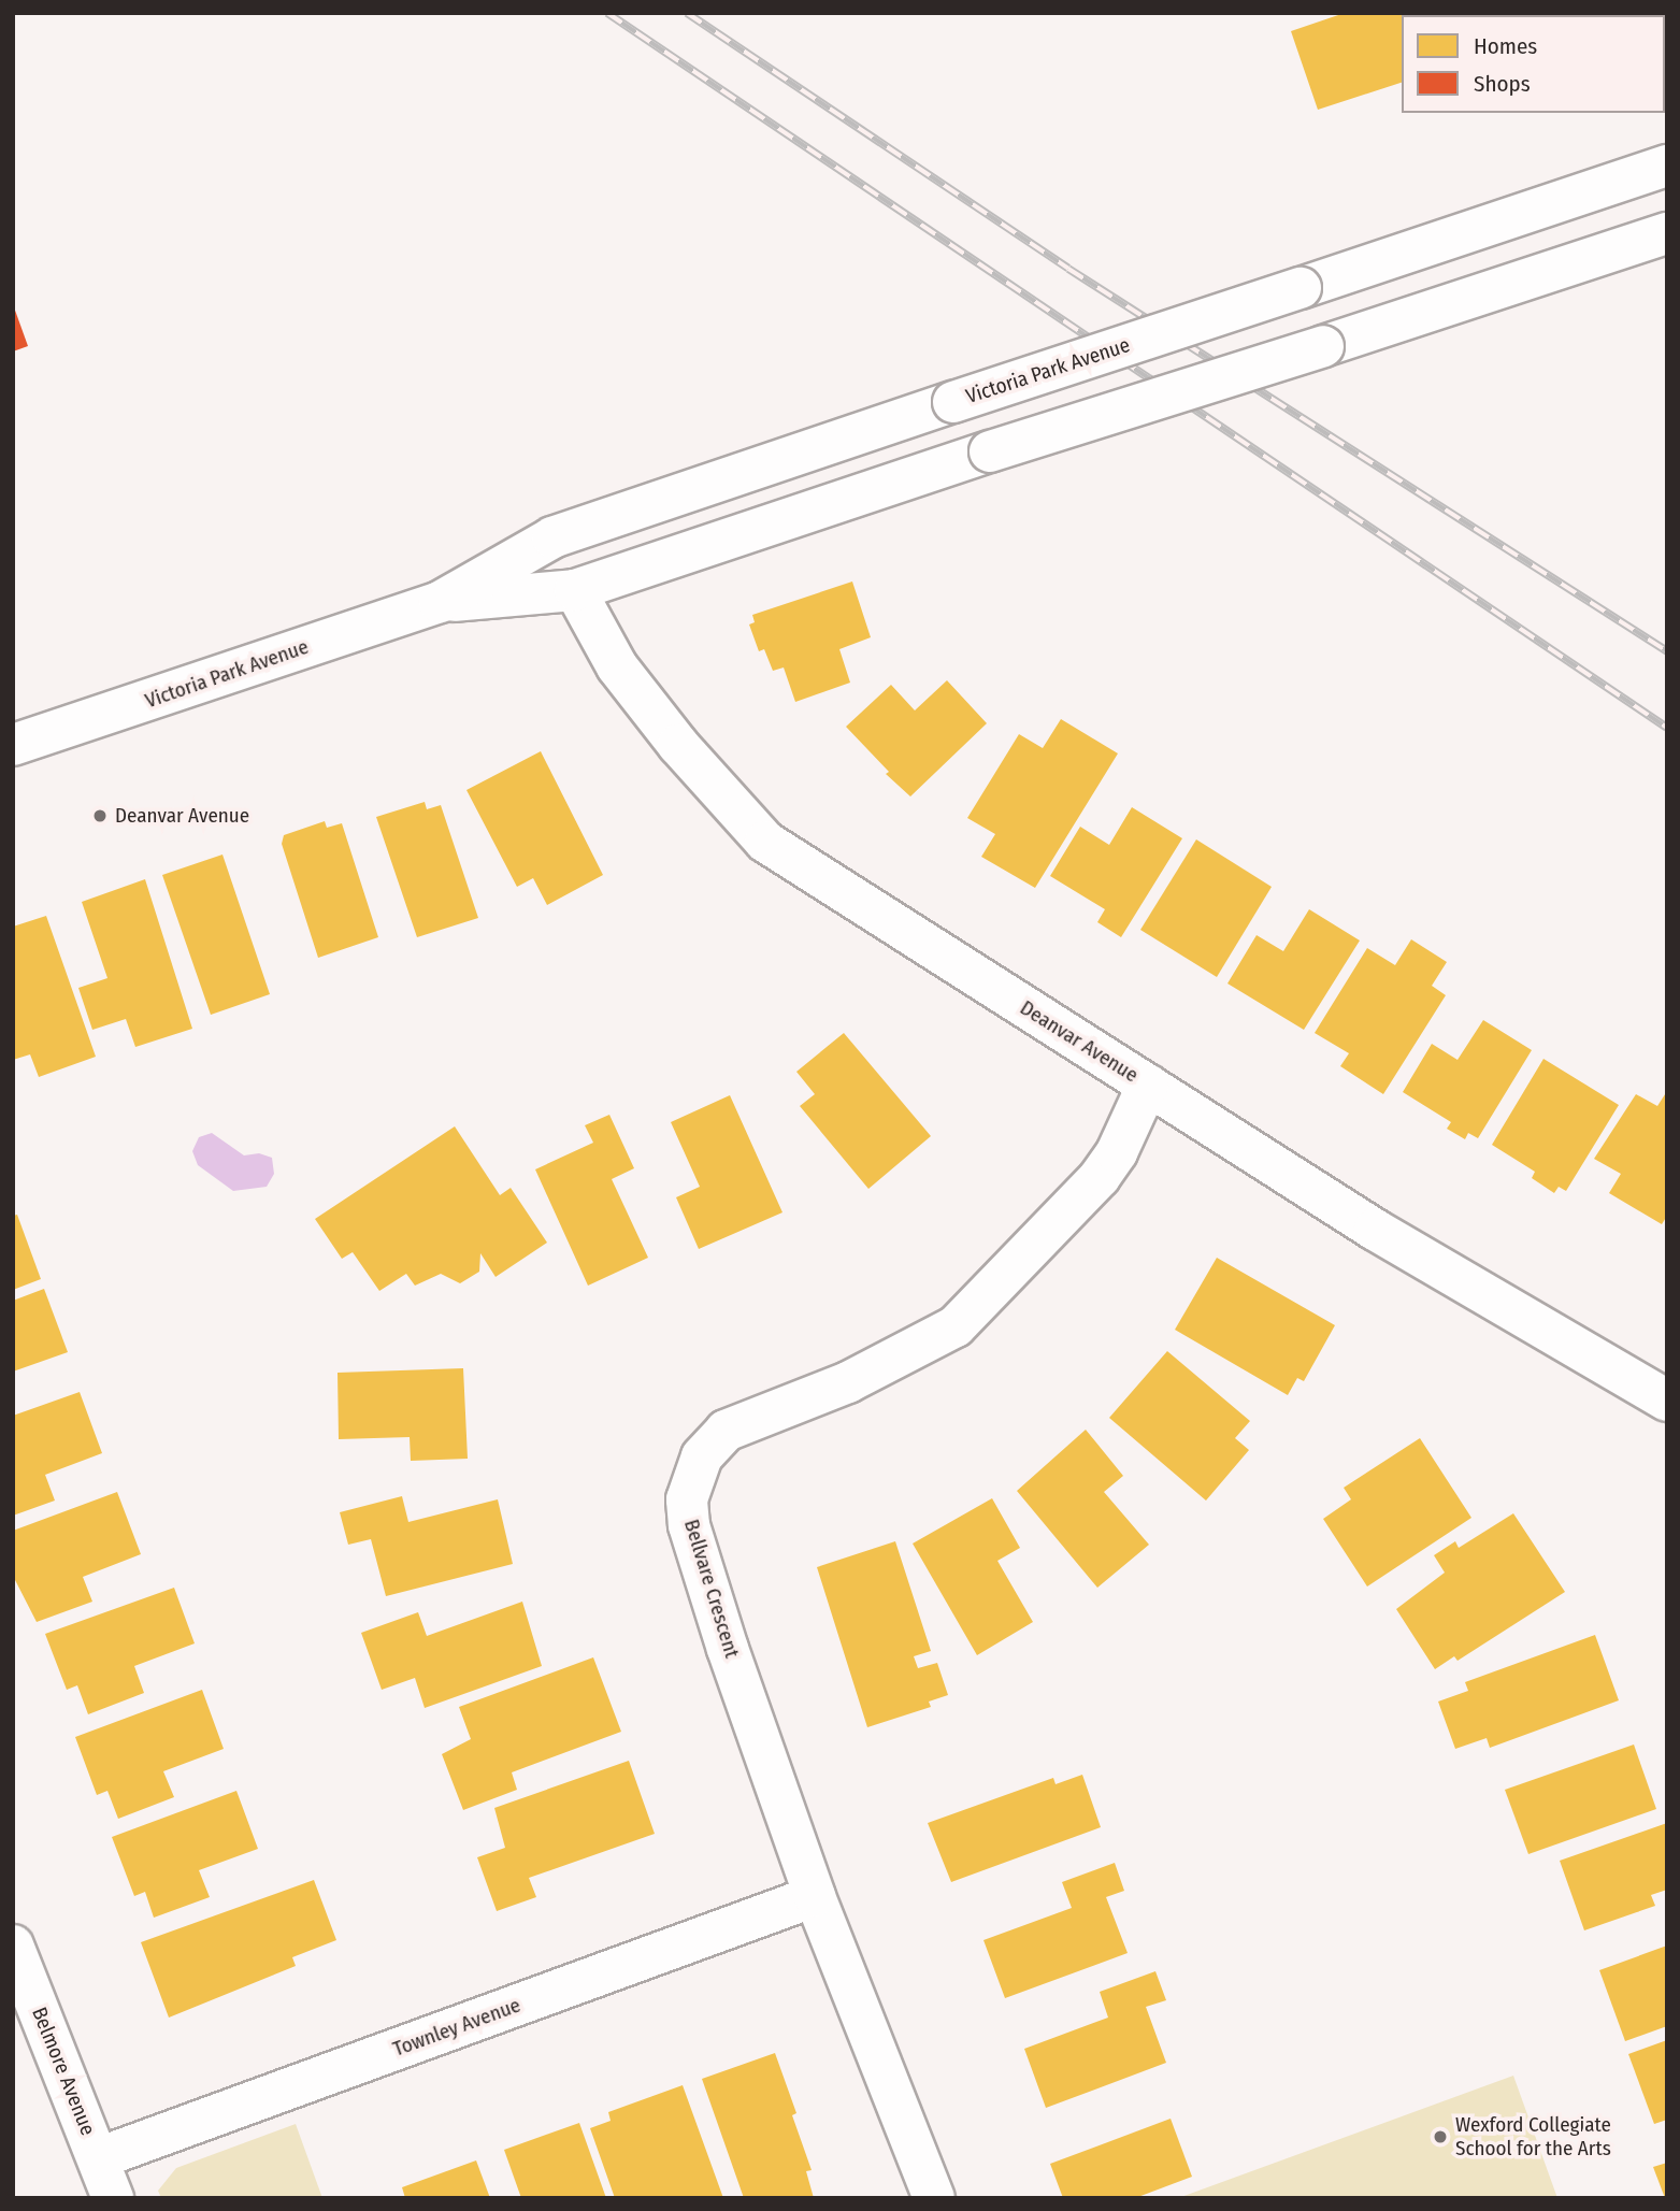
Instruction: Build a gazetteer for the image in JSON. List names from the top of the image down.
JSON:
{
  "streets": {
    "street": [
      "Victoria Park Avenue",
      "Deanvar Avenue",
      "Bellvare Crescent",
      "Townley Avenue",
      "Belmore Avenue"
    ]
  },
  "crossings": [
    ["Victoria Park Avenue", "Deanvar Avenue"],
    ["Deanvar Avenue", "Bellvare Crescent"],
    ["Bellvare Crescent", "Townley Avenue"],
    ["Townley Avenue", "Belmore Avenue"]
  ],
  "places": ["Deanvar Avenue", "Wexford Collegiate School for the Arts"],
  "legend": ["Homes", "Shops"]
}
